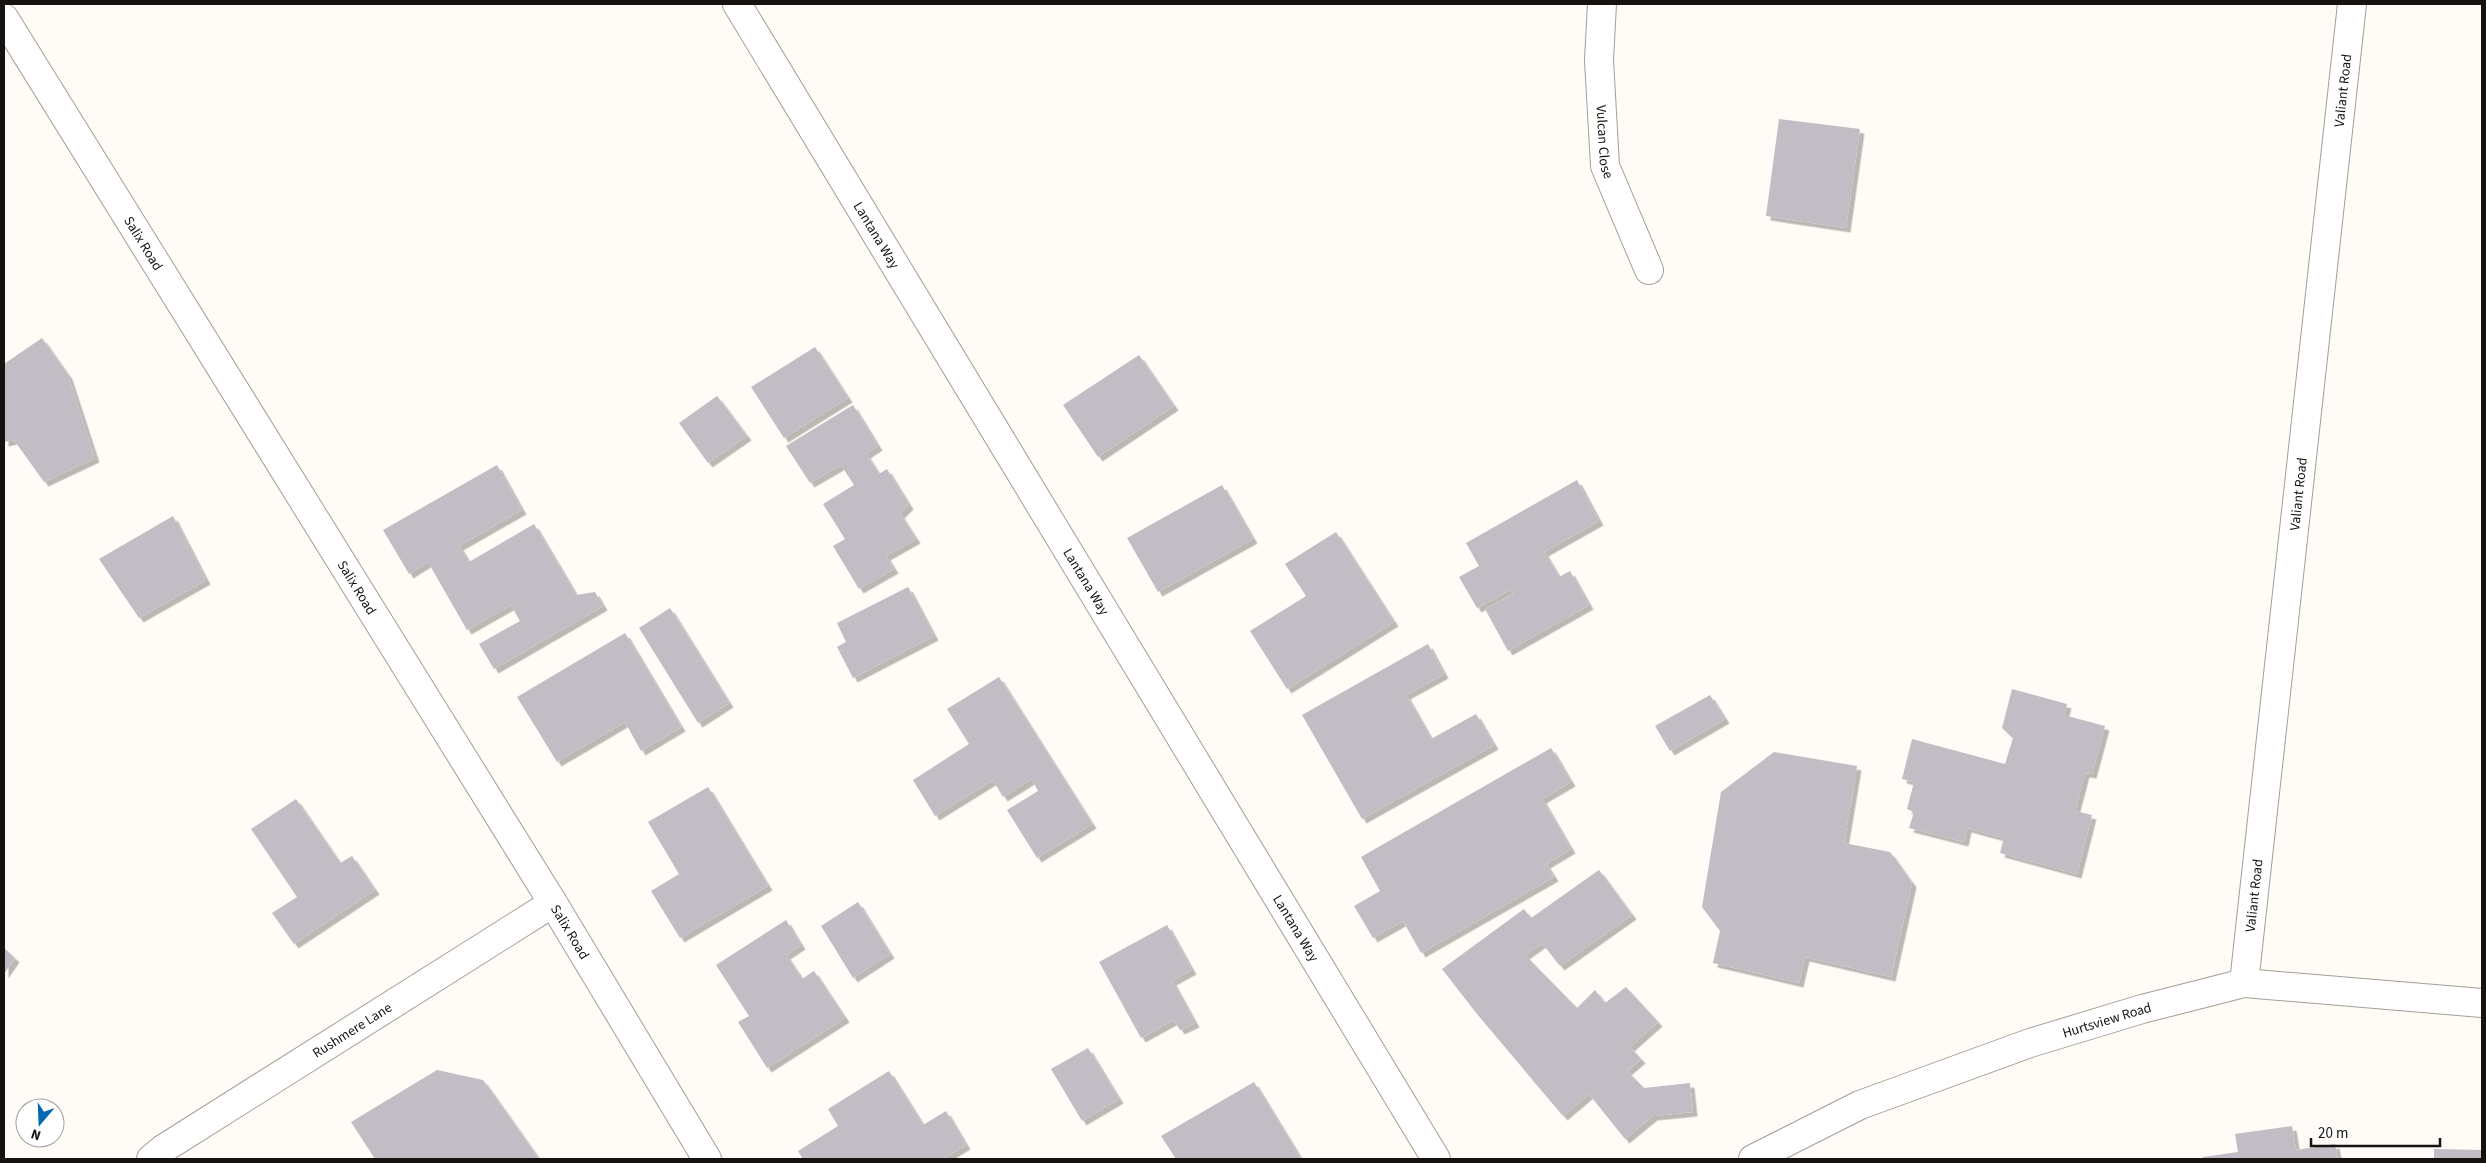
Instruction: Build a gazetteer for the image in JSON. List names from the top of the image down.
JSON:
{
  "streets": {
    "street": [
      "Valiant Road",
      "Vulcan Close",
      "Lantana Way",
      "Salix Road",
      "Hurtsview Road",
      "Rushmere Lane"
    ]
  },
  "crossings": [
    ["Valiant Road", "Hurtsview Road"],
    ["Salix Road", "Rushmere Lane"]
  ],
  "scale_bar": "20 m",
  "north": "bottom"
}
